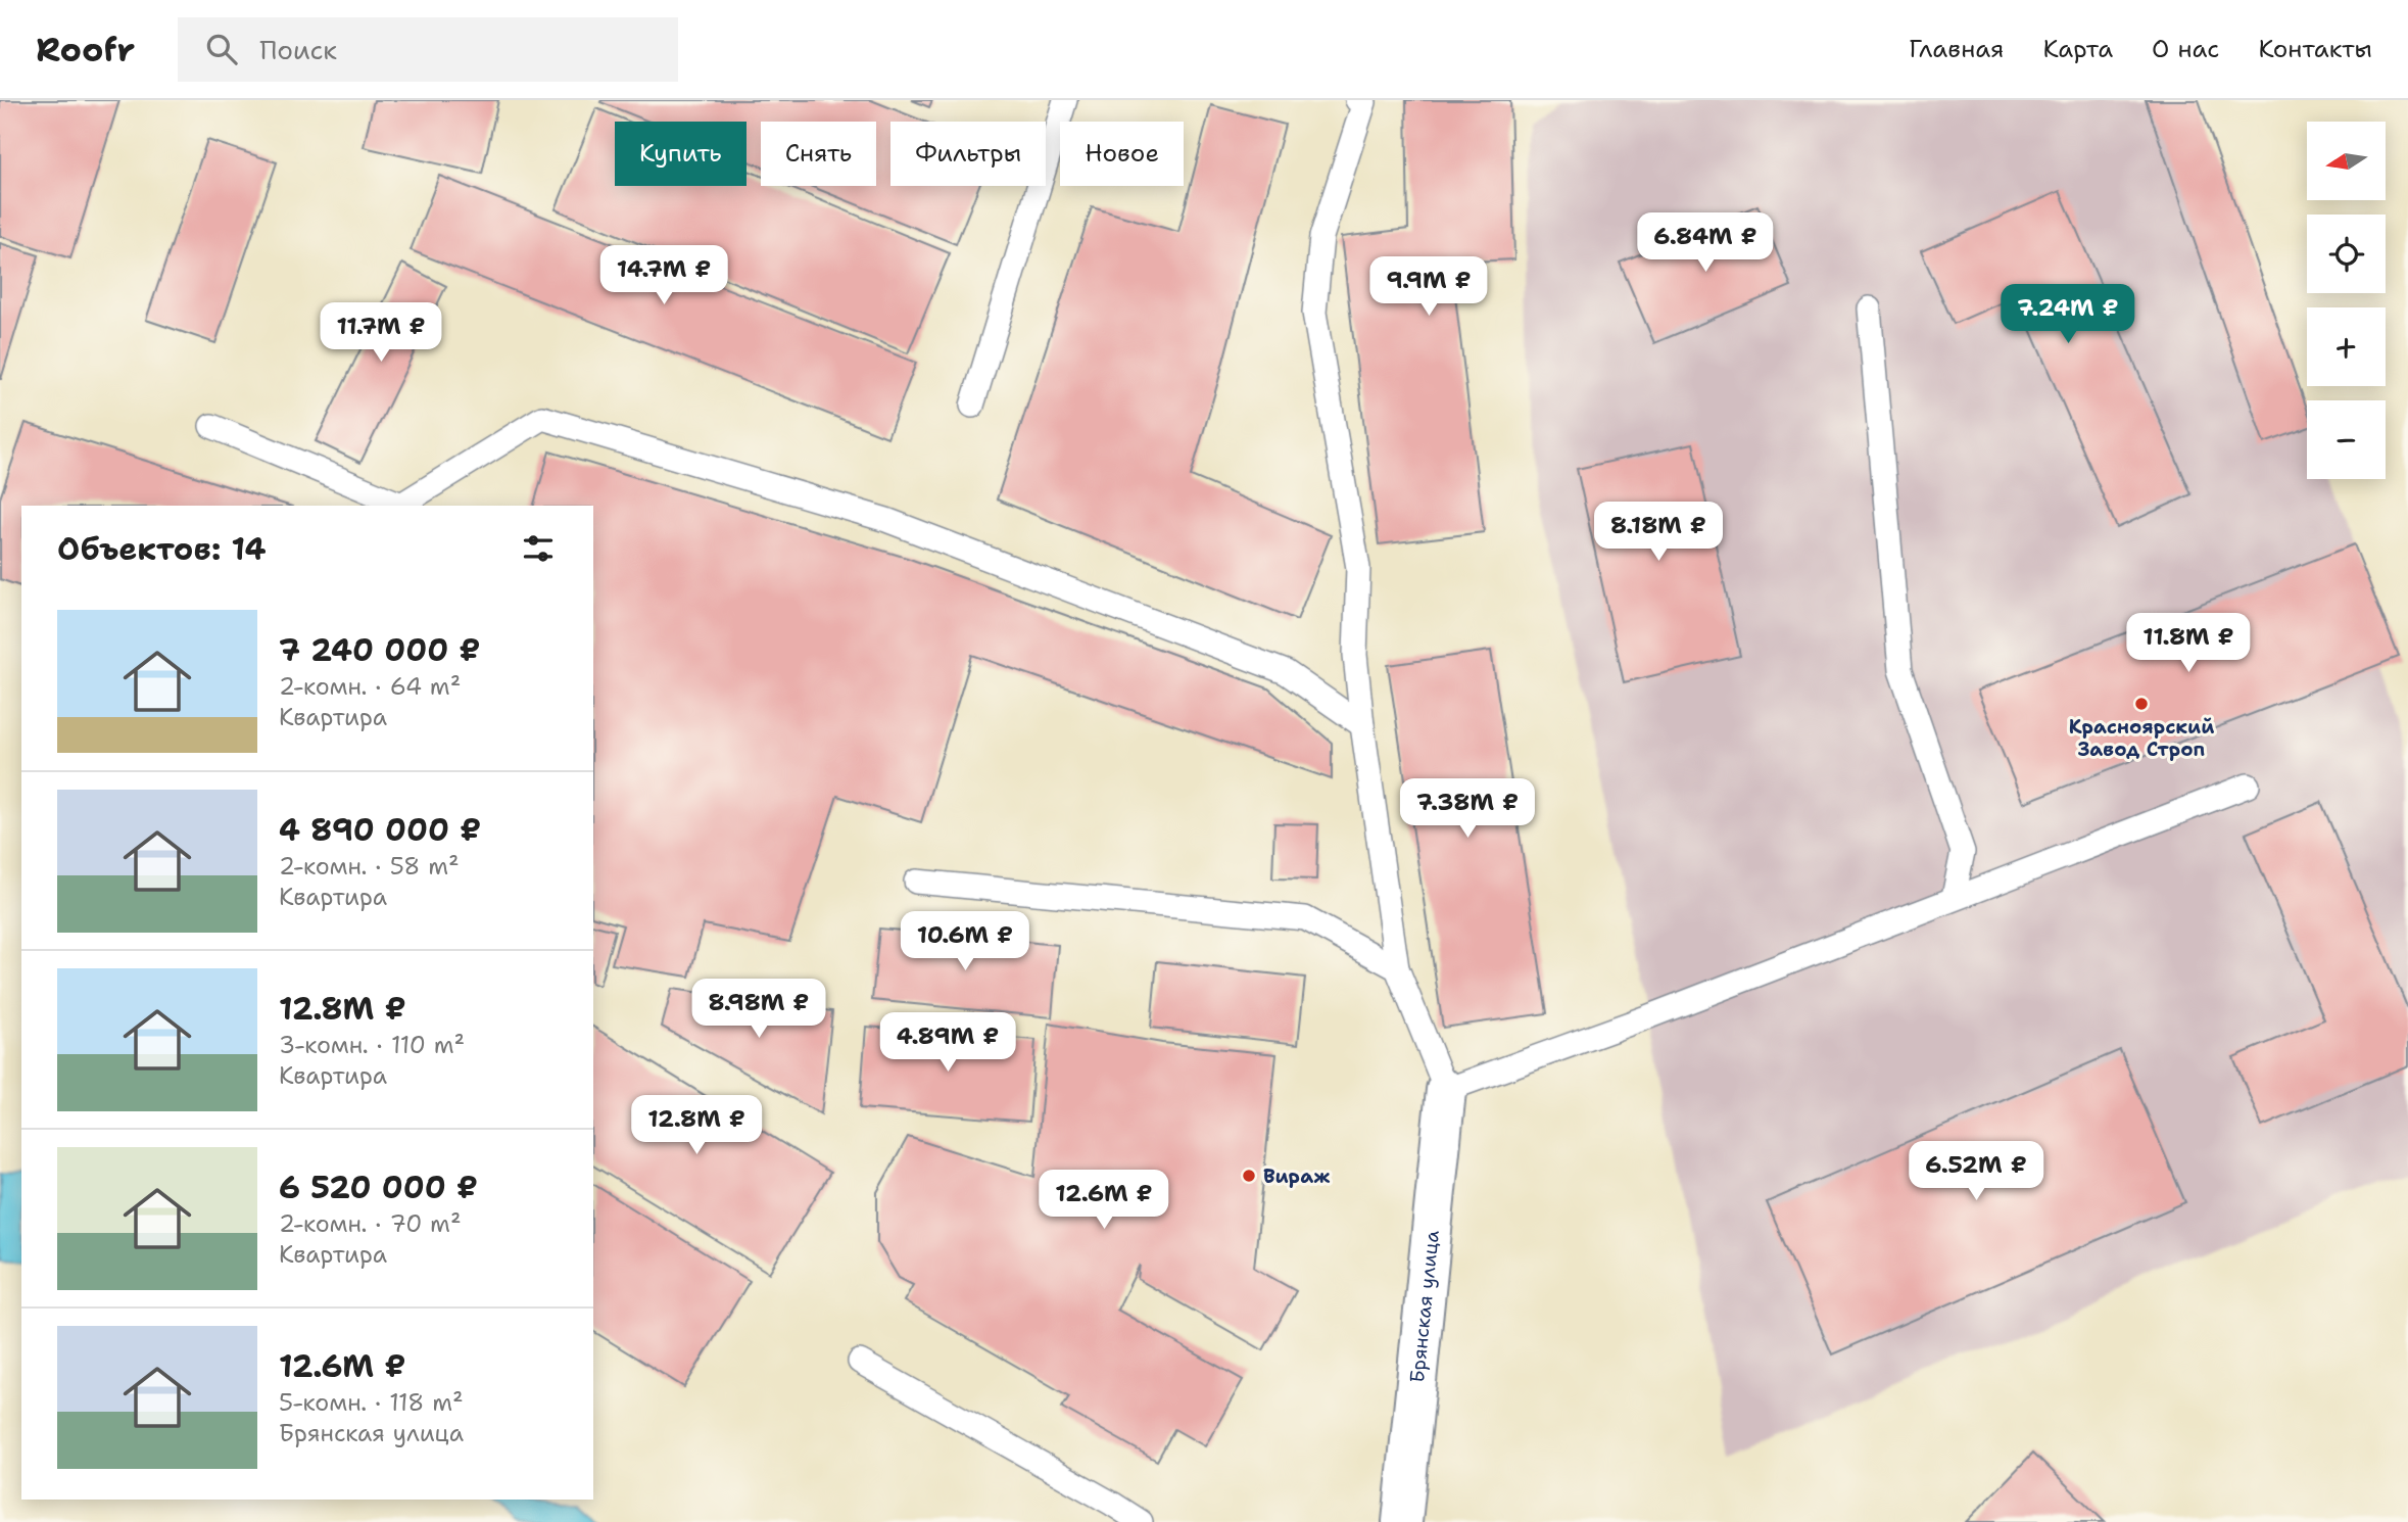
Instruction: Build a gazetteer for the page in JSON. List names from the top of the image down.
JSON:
{
  "streets": {
    "street": ["Брянская улица"]
  },
  "places": ["Красноярский Завод Строп", "Вираж"],
  "north": "left",
  "page": {
    "header": "Roofr",
    "search": "Поиск",
    "nav": [
      "Главная",
      "Карта",
      "О нас",
      "Контакты"
    ],
    "map_buttons": ["+", "−"],
    "chip": [
      "Купить",
      "Снять",
      "Фильтры",
      "Новое"
    ],
    "price": [
      "6.84M ₽",
      "14.7M ₽",
      "9.9M ₽",
      "7.24M ₽",
      "11.7M ₽",
      "8.18M ₽",
      "11.8M ₽",
      "7.38M ₽",
      "10.6M ₽",
      "8.98M ₽",
      "4.89M ₽",
      "12.8M ₽",
      "6.52M ₽",
      "12.6M ₽"
    ],
    "heading": "Объектов: 14",
    "list": [
      {
        "name": "7 240 000 ₽",
        "note": "2-комн. · 64 m² · Квартира"
      },
      {
        "name": "4 890 000 ₽",
        "note": "2-комн. · 58 m² · Квартира"
      },
      {
        "name": "12.8M ₽",
        "note": "3-комн. · 110 m² · Квартира"
      },
      {
        "name": "6 520 000 ₽",
        "note": "2-комн. · 70 m² · Квартира"
      },
      {
        "name": "12.6M ₽",
        "note": "5-комн. · 118 m² · Брянская улица"
      }
    ]
  }
}
